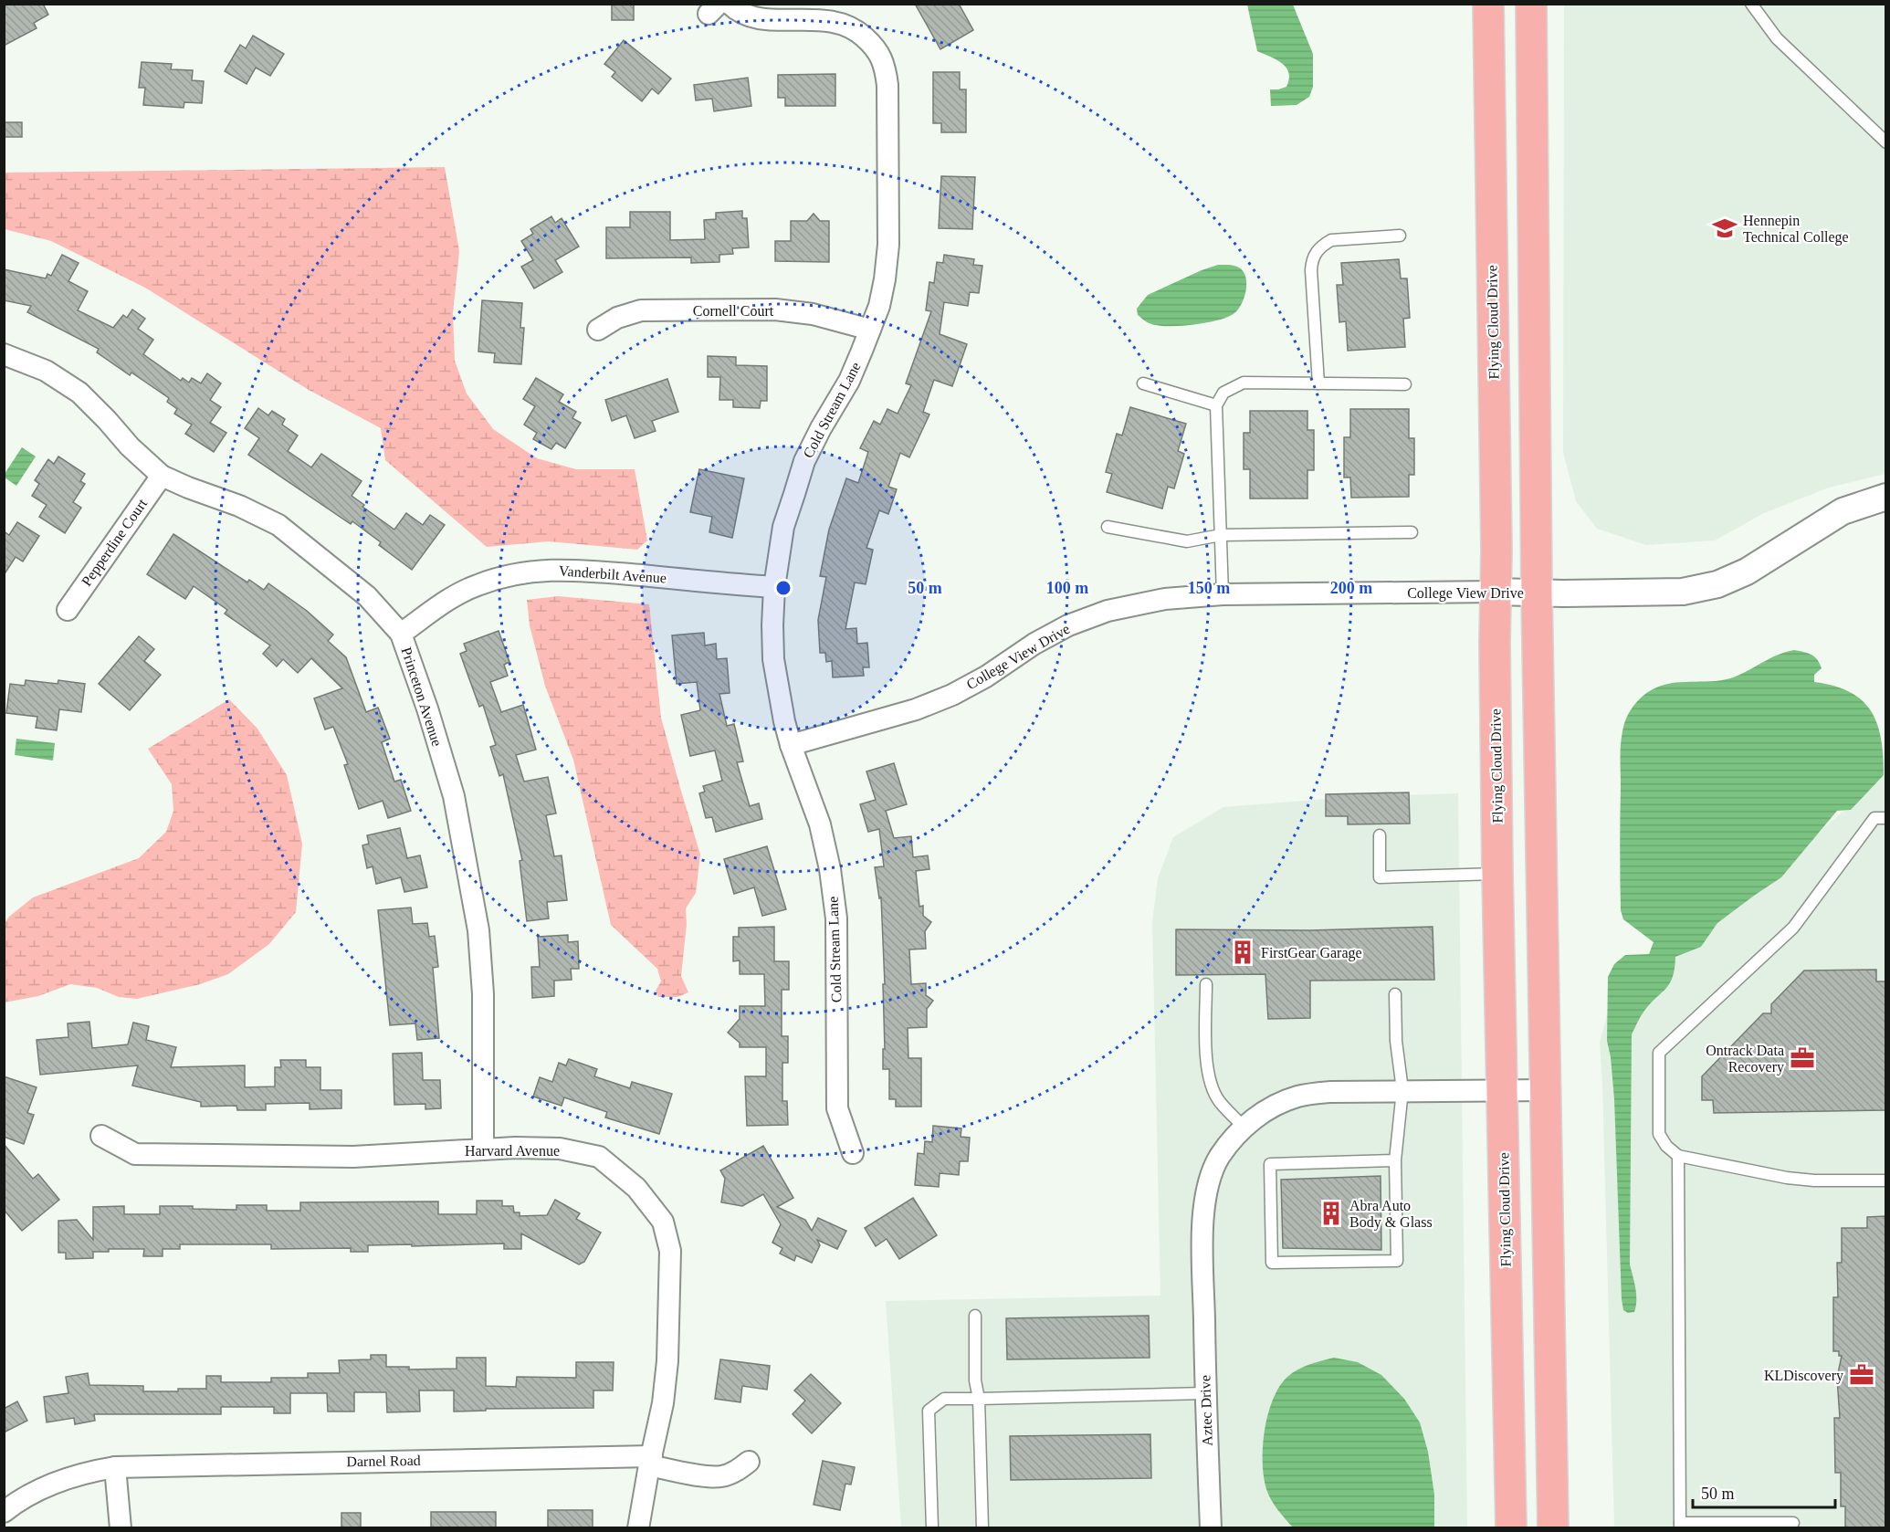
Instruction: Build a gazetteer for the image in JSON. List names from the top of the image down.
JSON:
{
  "streets": {
    "main road": ["Flying Cloud Drive"],
    "street": [
      "Cornell Court",
      "Cold Stream Lane",
      "Pepperdine Court",
      "Vanderbilt Avenue",
      "College View Drive",
      "Princeton Avenue",
      "Harvard Avenue",
      "Aztec Drive",
      "Darnel Road"
    ]
  },
  "crossings": [
    ["Cornell Court", "Cold Stream Lane"],
    ["Flying Cloud Drive", "College View Drive"],
    ["Flying Cloud Drive", "Aztec Drive"],
    ["Cold Stream Lane", "Vanderbilt Avenue"],
    ["Cold Stream Lane", "College View Drive"],
    ["Pepperdine Court", "Princeton Avenue"],
    ["Vanderbilt Avenue", "Princeton Avenue"],
    ["Princeton Avenue", "Harvard Avenue"],
    ["Harvard Avenue", "Darnel Road"]
  ],
  "places": {
    "school or university": ["Hennepin Technical College"],
    "building": ["FirstGear Garage", "Abra Auto Body & Glass"],
    "office": ["Ontrack Data Recovery", "KLDiscovery"]
  },
  "scale_bar": "50 m",
  "rings": [
    "50 m",
    "100 m",
    "150 m",
    "200 m"
  ]
}
